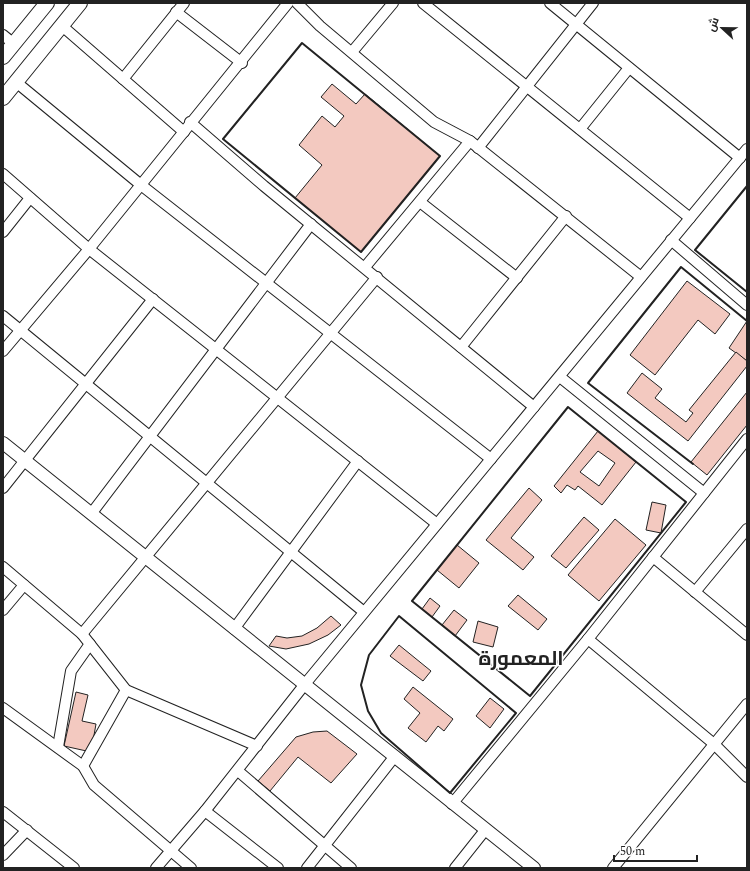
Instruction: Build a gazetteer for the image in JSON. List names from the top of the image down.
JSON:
{
  "districts": ["المعمورة"],
  "scale_bar": "50 m",
  "north": "left"
}
